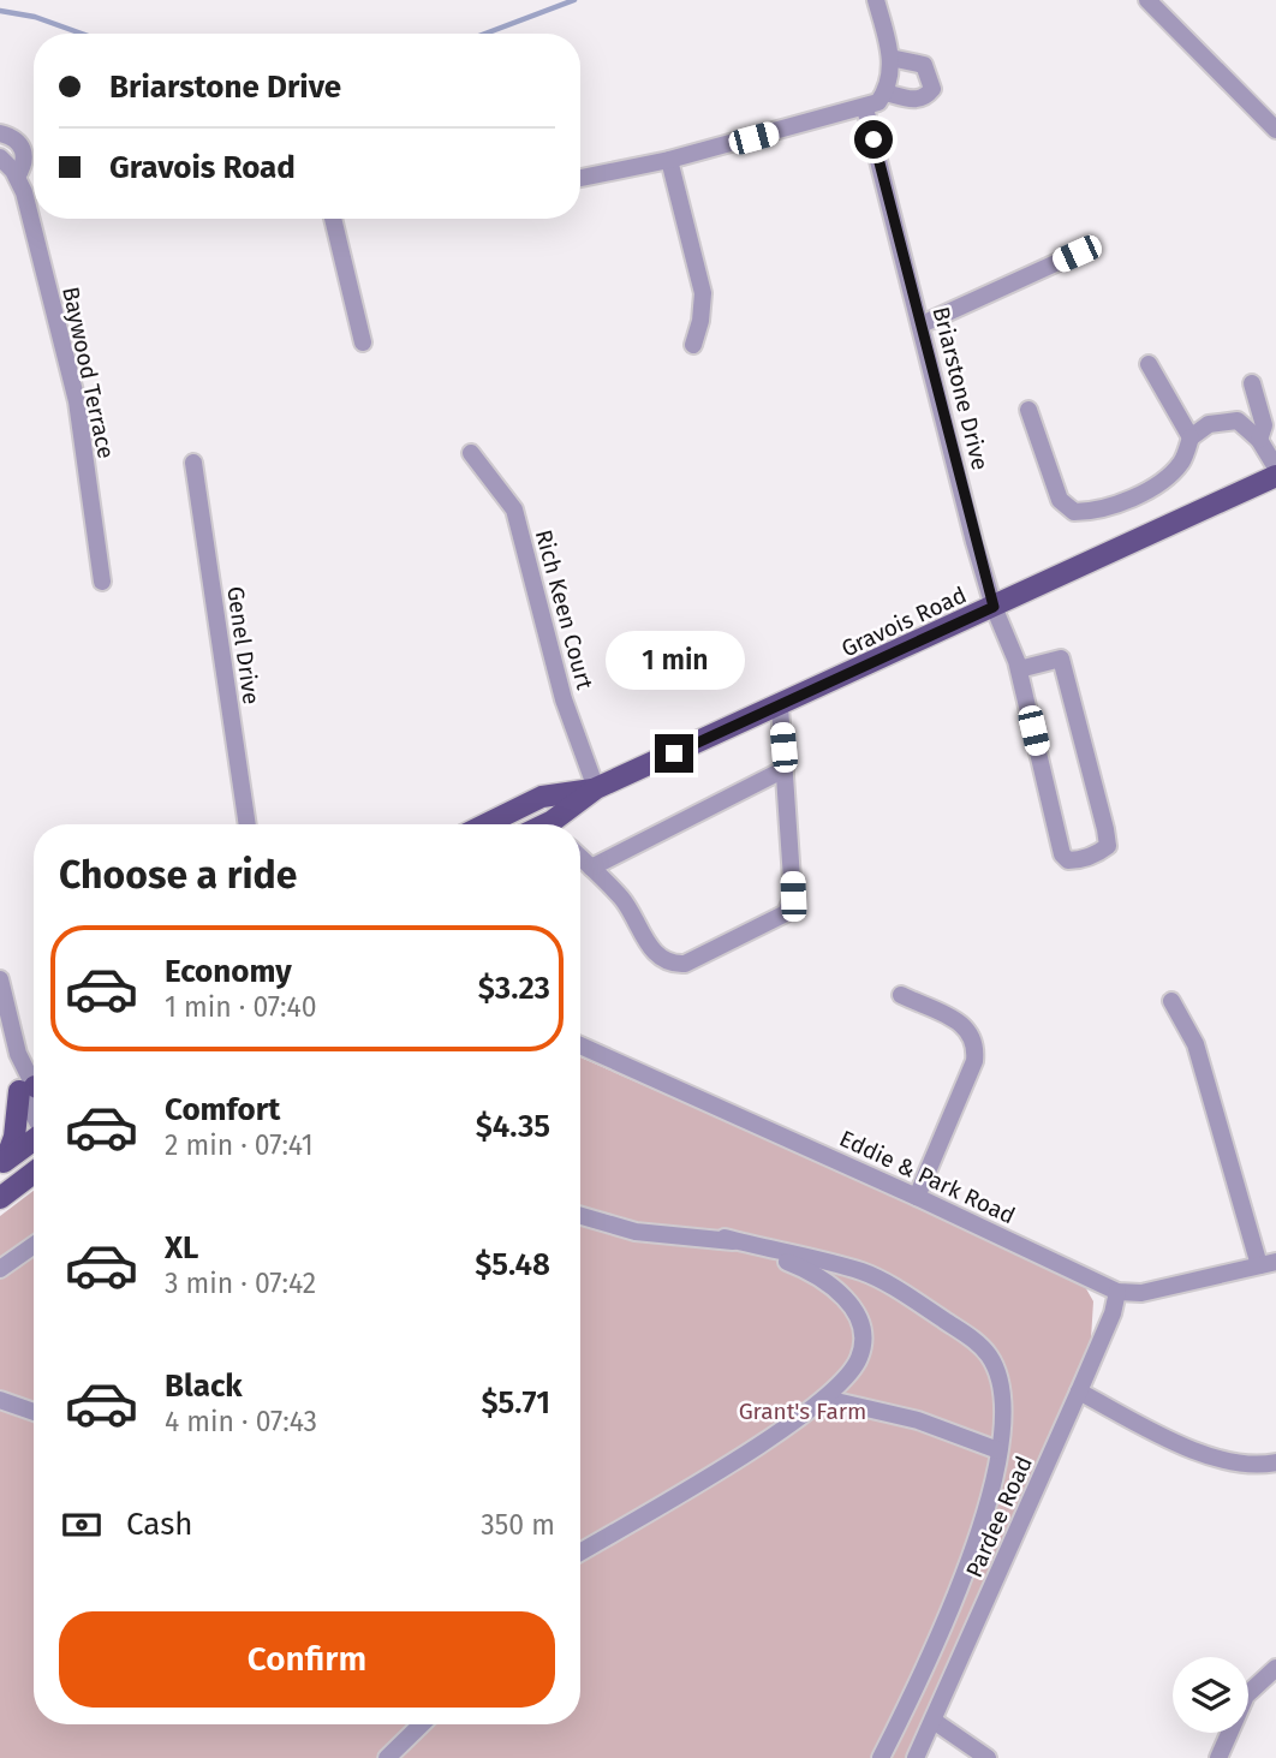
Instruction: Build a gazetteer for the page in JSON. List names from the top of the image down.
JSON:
{
  "streets": {
    "main road": ["Gravois Road"],
    "street": [
      "Baywood Terrace",
      "Briarstone Drive",
      "Rich Keen Court",
      "Genel Drive",
      "Eddie & Park Road",
      "Pardee Road"
    ]
  },
  "crossings": [
    ["Briarstone Drive", "Gravois Road"],
    ["Rich Keen Court", "Gravois Road"],
    ["Eddie & Park Road", "Pardee Road"]
  ],
  "parks": ["Grant's Farm"],
  "page": {
    "banner": ["Briarstone Drive", "Gravois Road"],
    "bubble": "1 min",
    "heading": "Choose a ride",
    "list": [
      {
        "name": "Economy",
        "note": "1 min · 07:40",
        "value": "$3.23"
      },
      {
        "name": "Comfort",
        "note": "2 min · 07:41",
        "value": "$4.35"
      },
      {
        "name": "XL",
        "note": "3 min · 07:42",
        "value": "$5.48"
      },
      {
        "name": "Black",
        "note": "4 min · 07:43",
        "value": "$5.71"
      }
    ],
    "pay": ["Cash", "350 m"],
    "buttons": "Confirm"
  }
}
